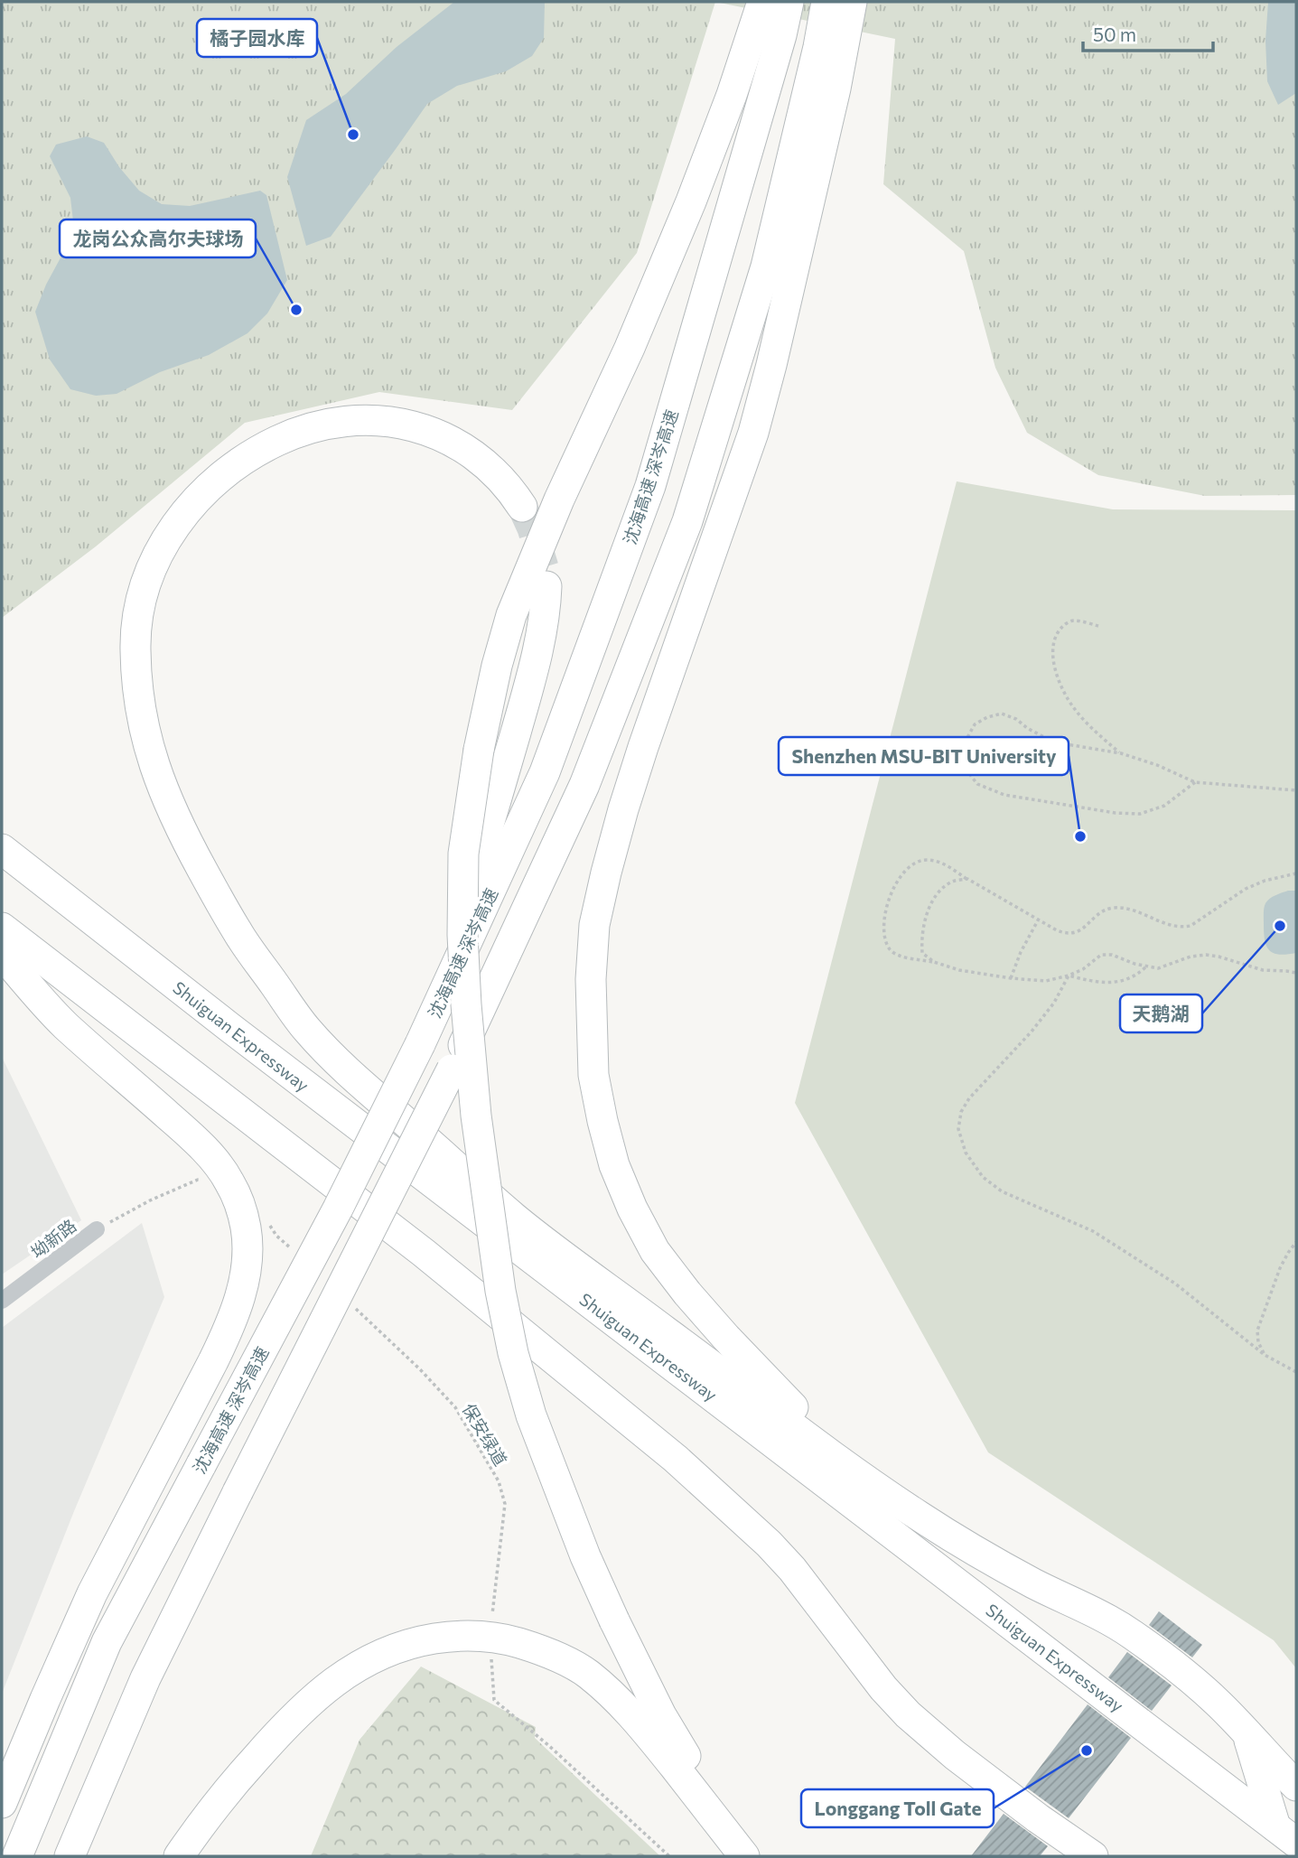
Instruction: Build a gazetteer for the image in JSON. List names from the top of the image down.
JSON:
{
  "streets": {
    "highway": ["沈海高速 深岑高速", "Shuiguan Expressway"],
    "street": ["坳新路"],
    "path": ["保安绿道"]
  },
  "places": [
    "橘子园水库",
    "龙岗公众高尔夫球场",
    "Shenzhen MSU-BIT University",
    "天鹅湖",
    "Longgang Toll Gate"
  ],
  "scale_bar": "50 m"
}
